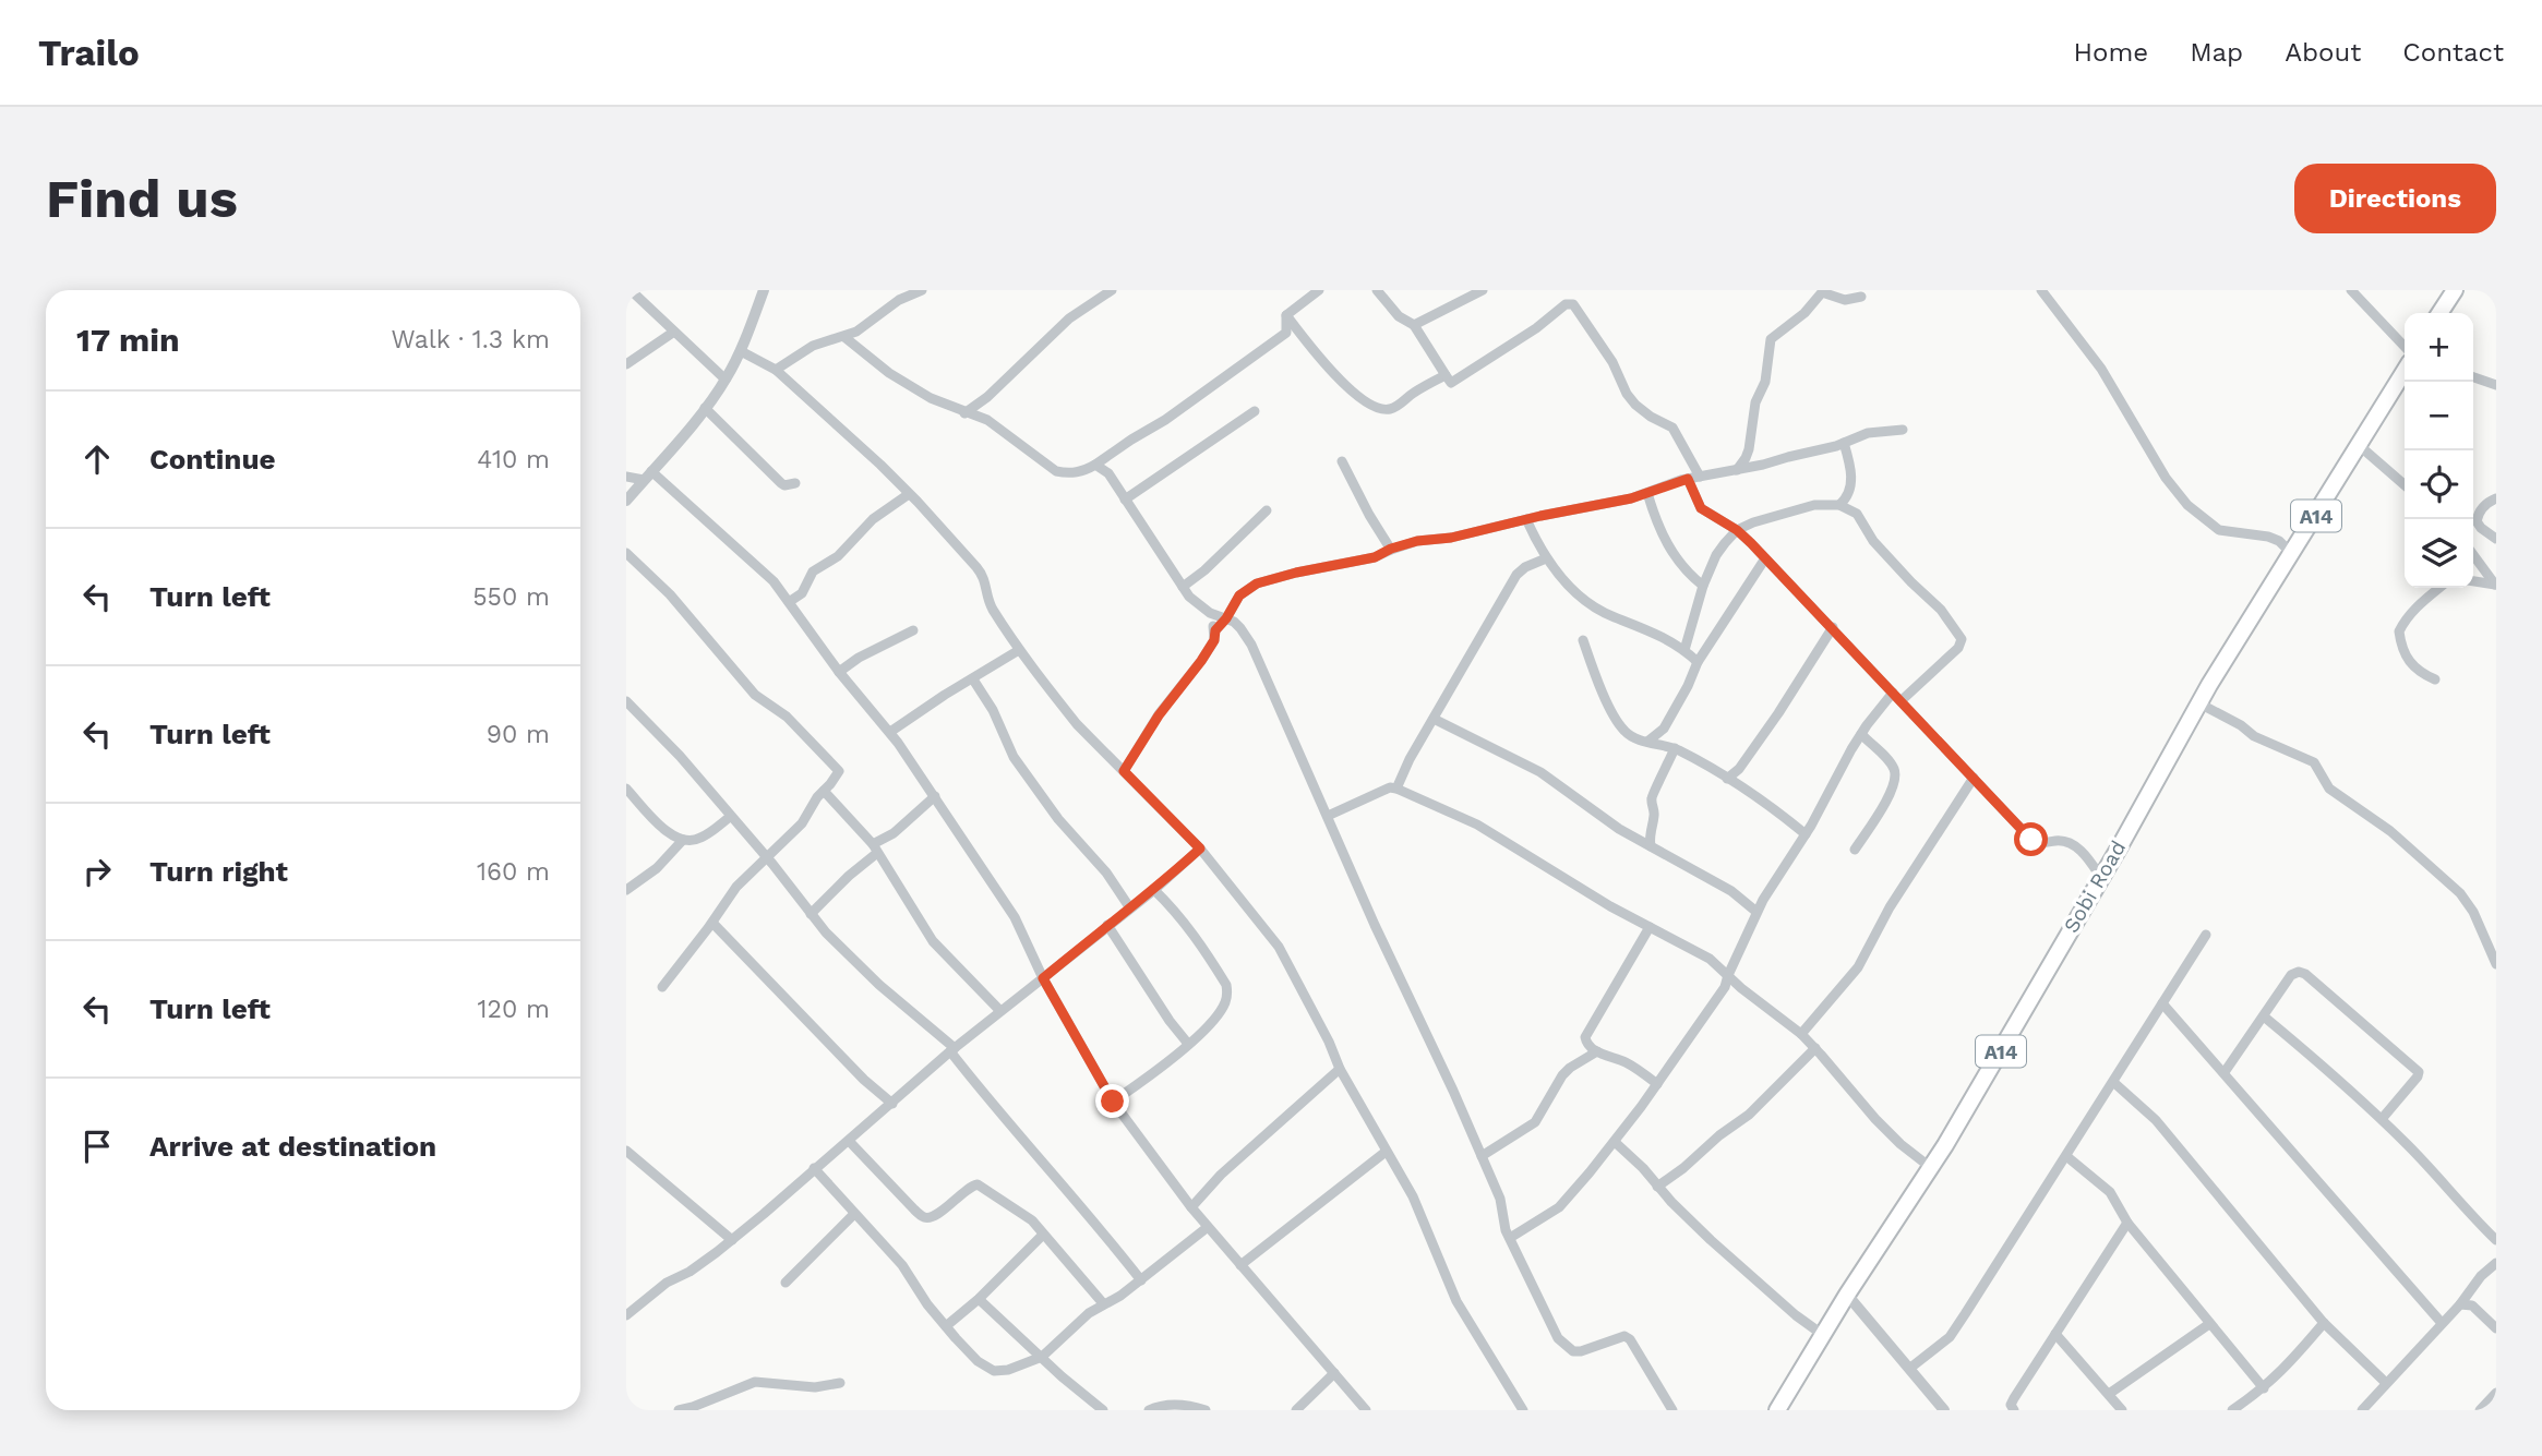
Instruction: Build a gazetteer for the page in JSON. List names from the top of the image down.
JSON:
{
  "streets": {
    "highway": ["A14", "Sobi Road"]
  },
  "page": {
    "header": "Trailo",
    "nav": [
      "Home",
      "Map",
      "About",
      "Contact"
    ],
    "buttons": "Directions",
    "title": "Find us",
    "heading": ["17 min", "Walk · 1.3 km"],
    "map_buttons": ["+", "−"],
    "list": [
      ["Continue", "410 m"],
      ["Turn left", "550 m"],
      ["Turn left", "90 m"],
      ["Turn right", "160 m"],
      ["Turn left", "120 m"],
      "Arrive at destination"
    ]
  }
}
